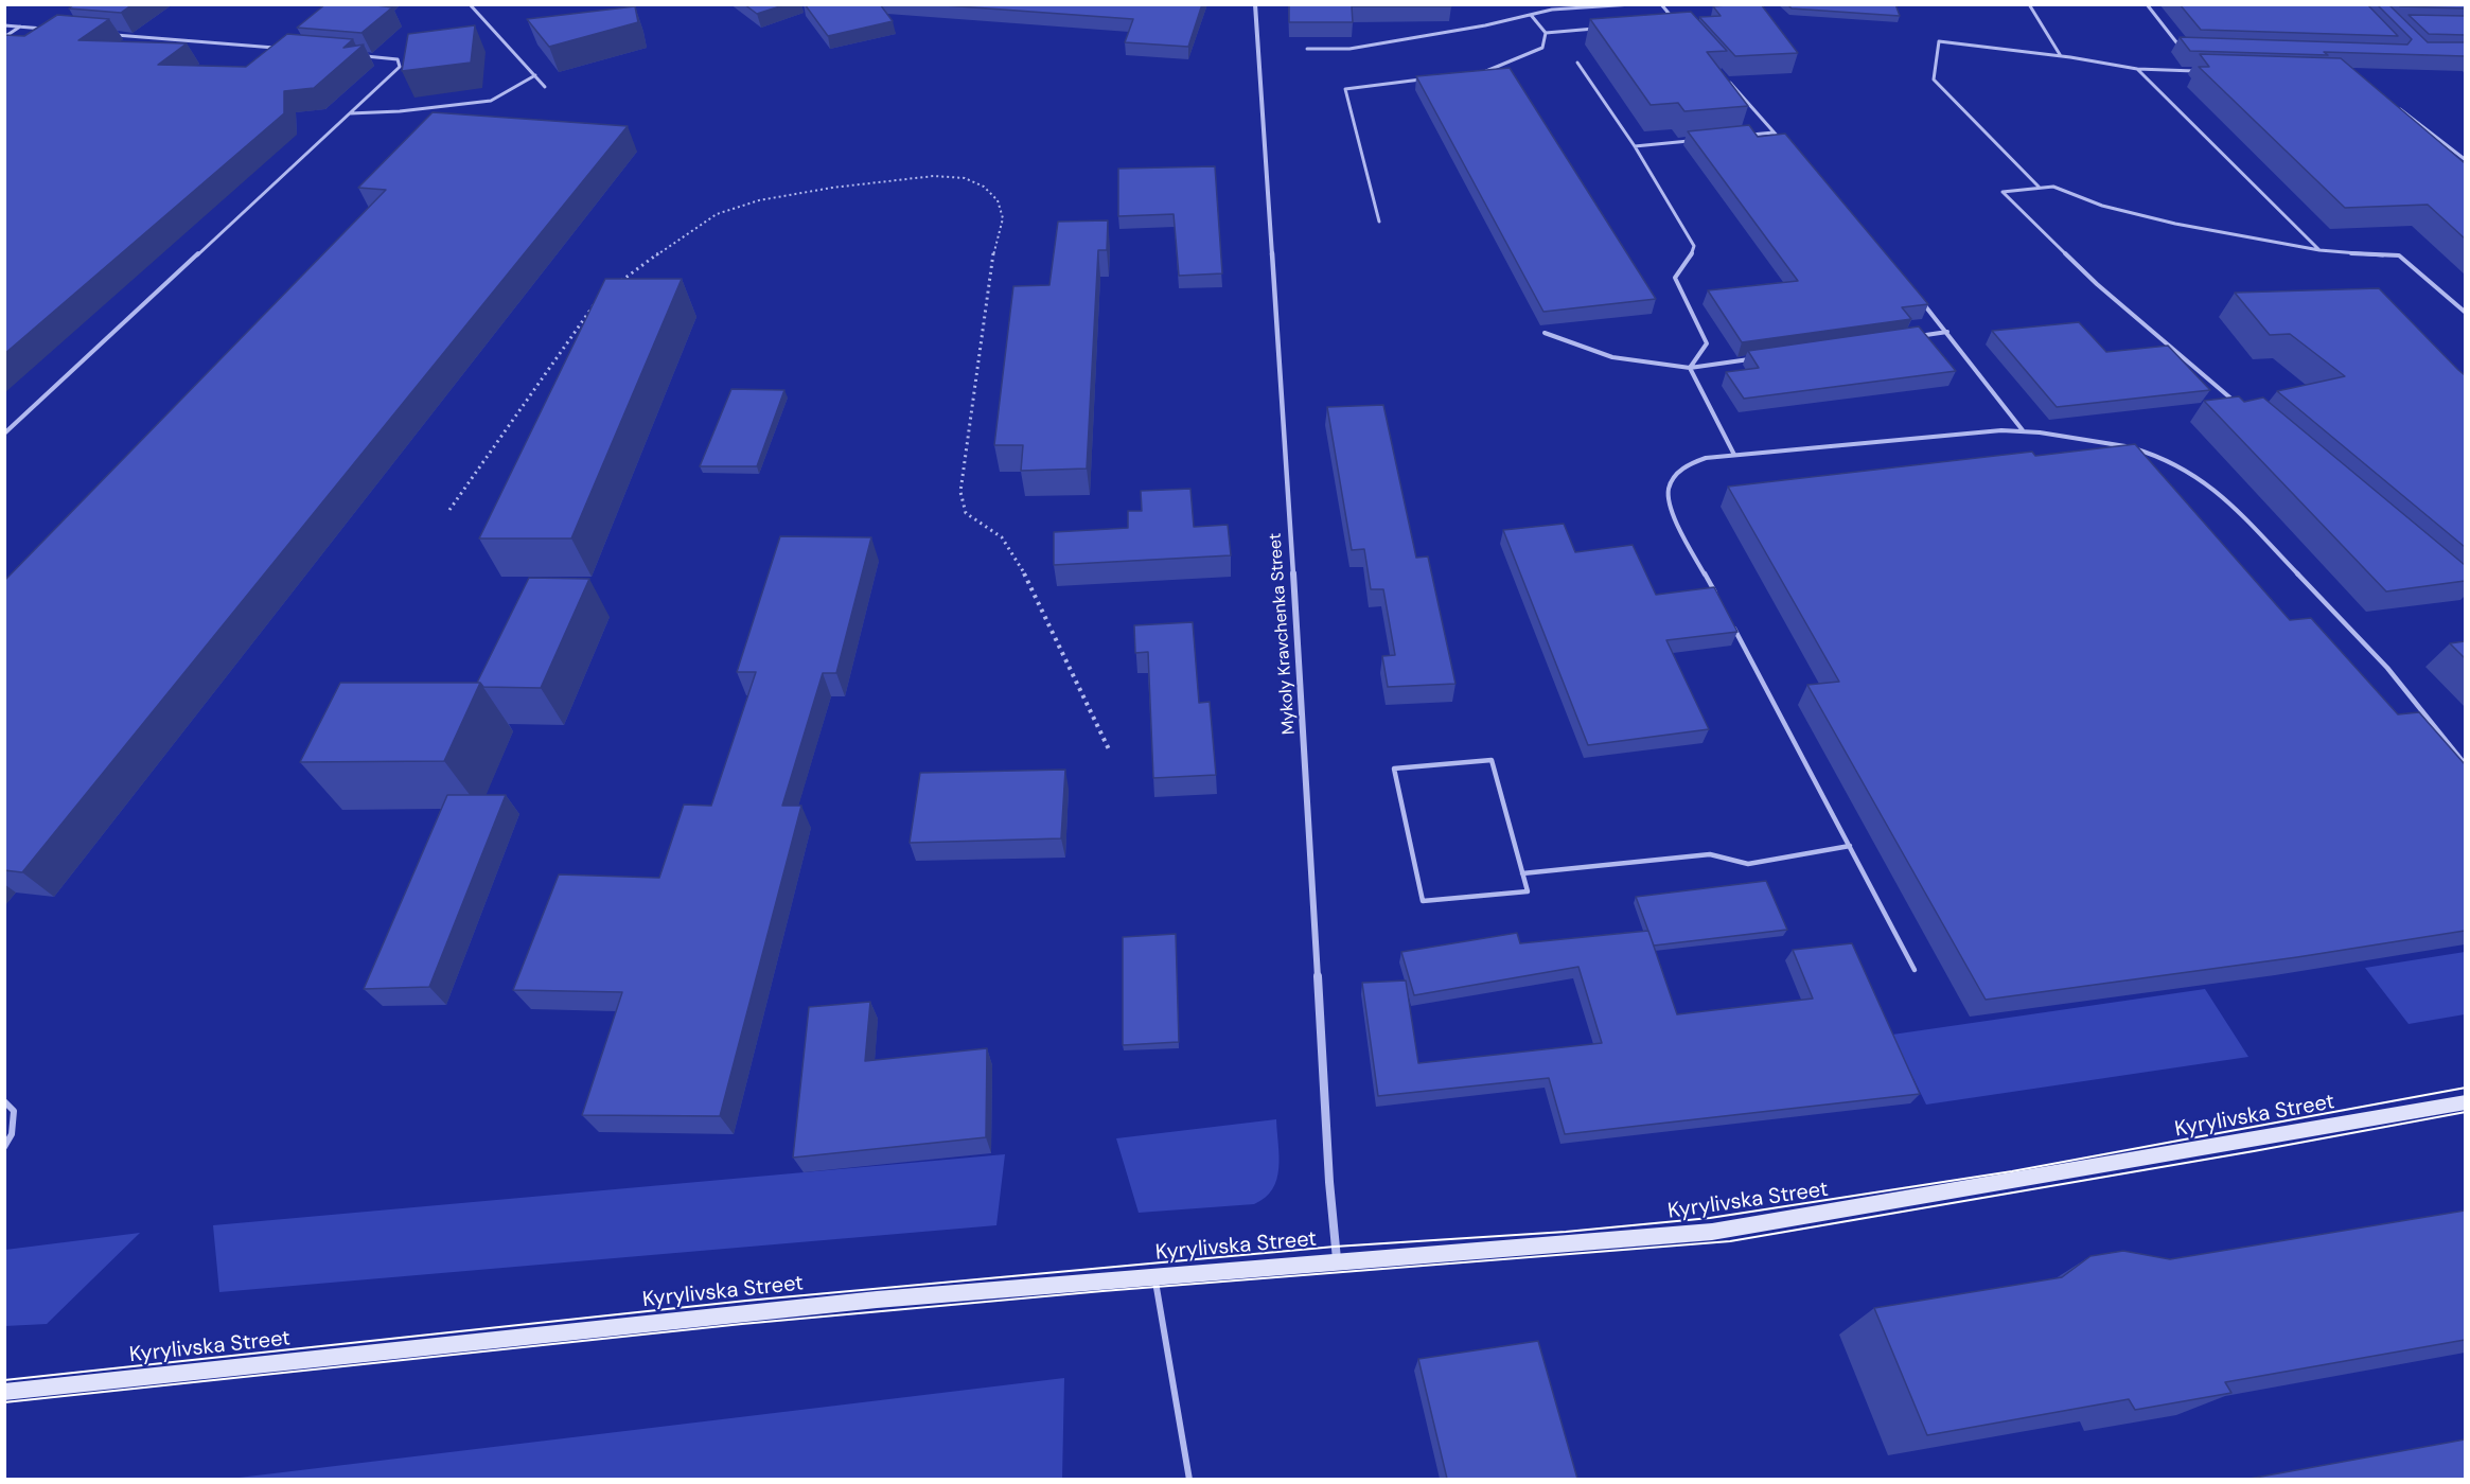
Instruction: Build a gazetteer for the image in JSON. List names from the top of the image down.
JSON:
{
  "streets": {
    "main road": ["Kyrylivska Street"],
    "street": ["Mykoly Kravchenka Street"]
  },
  "crossings": [
    ["Mykoly Kravchenka Street", "Kyrylivska Street"]
  ]
}
